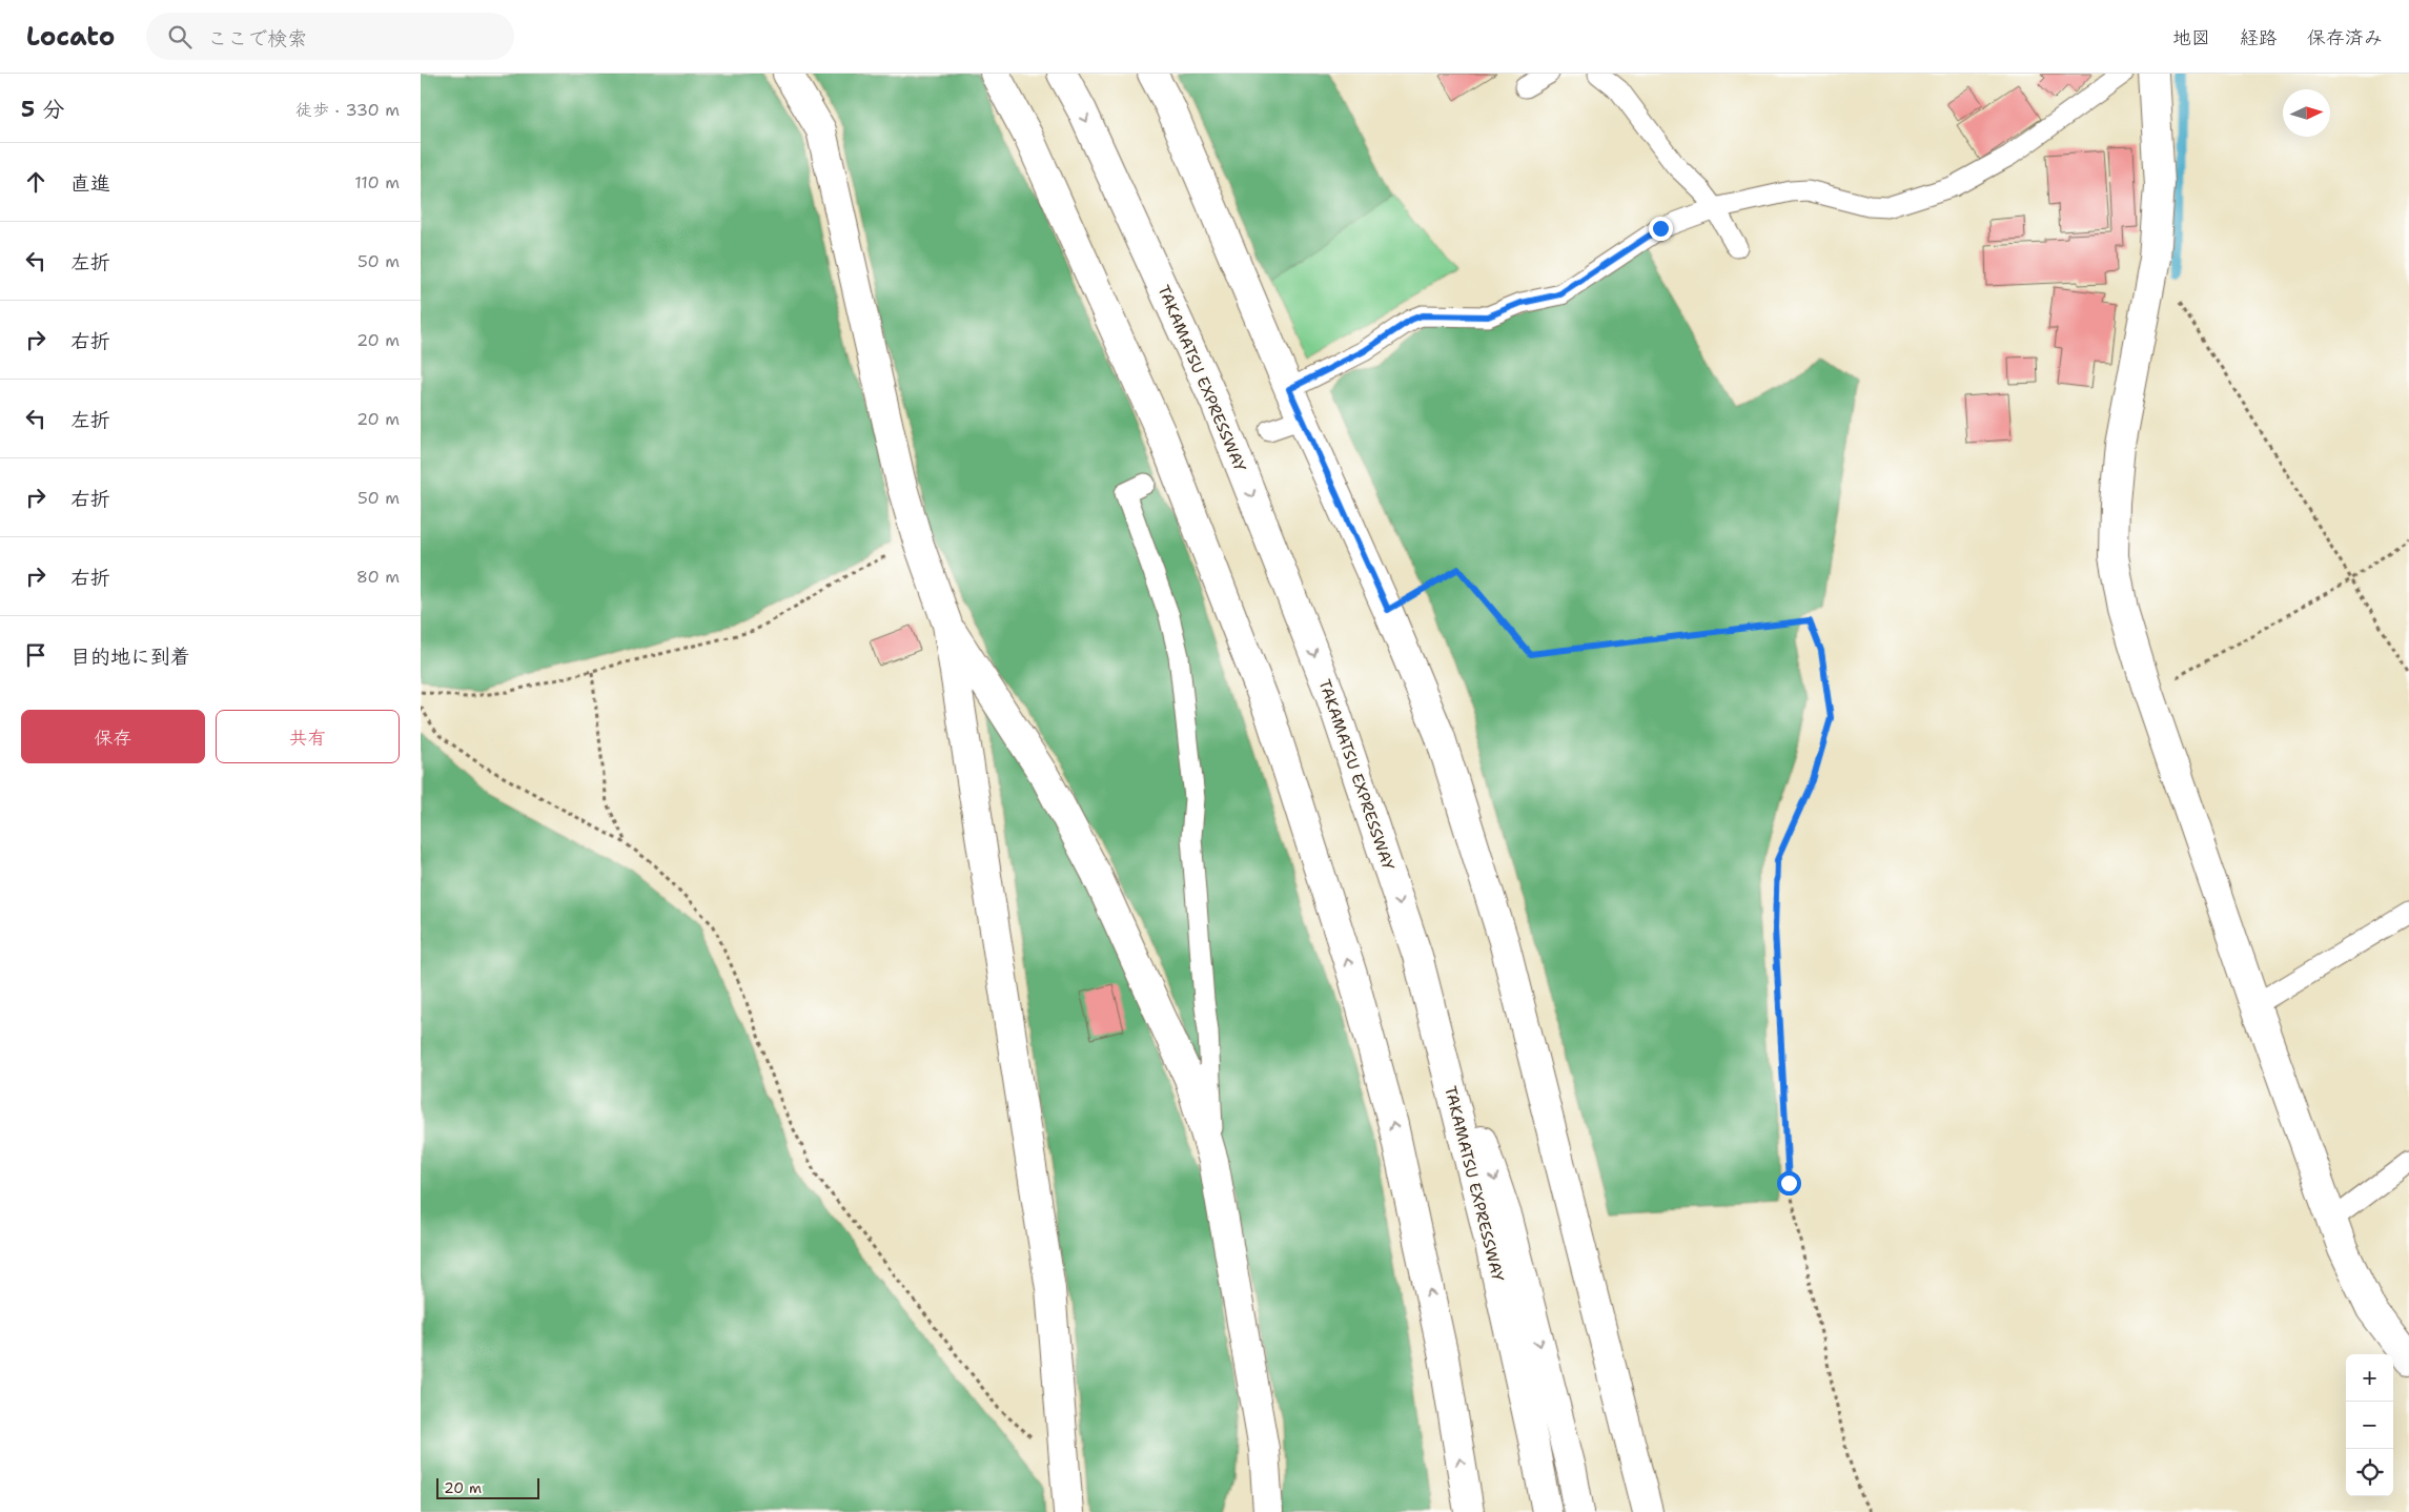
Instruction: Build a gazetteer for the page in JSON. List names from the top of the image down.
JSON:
{
  "streets": {
    "main road": ["TAKAMATSU EXPRESSWAY"]
  },
  "scale_bar": "20 m",
  "north": "right",
  "page": {
    "header": "Locato",
    "search": "ここで検索",
    "nav": ["地図", "経路", "保存済み"],
    "heading": ["5 分", "徒歩 · 330 m"],
    "list": [
      ["直進", "110 m"],
      ["左折", "50 m"],
      ["右折", "20 m"],
      ["左折", "20 m"],
      ["右折", "50 m"],
      ["右折", "80 m"],
      "目的地に到着"
    ],
    "buttons": ["保存", "共有"],
    "map_buttons": ["+", "−"],
    "scale": "20 m"
  }
}
